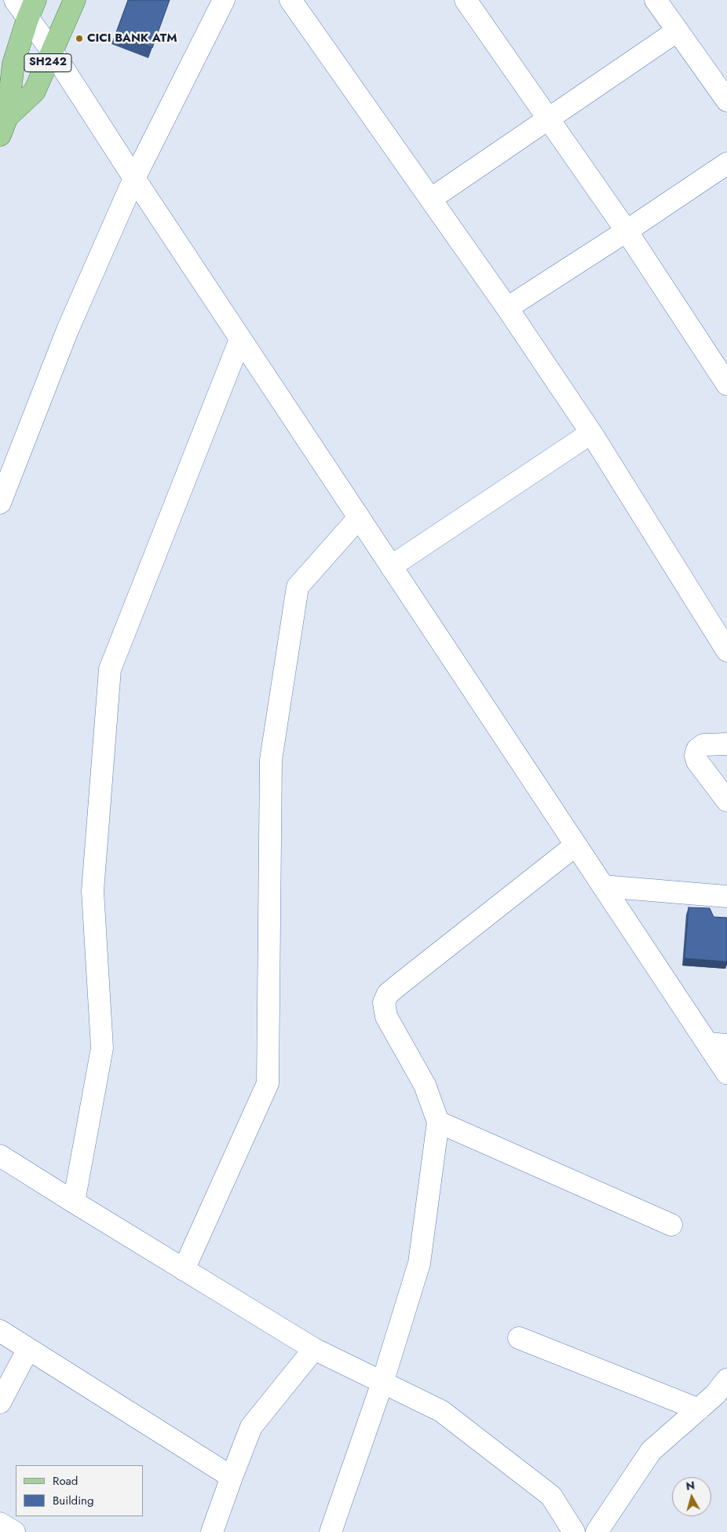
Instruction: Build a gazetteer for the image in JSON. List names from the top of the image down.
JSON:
{
  "streets": {
    "main road": ["SH242"]
  },
  "places": ["CICI BANK ATM"],
  "legend": ["Road", "Building"],
  "north": "top"
}
